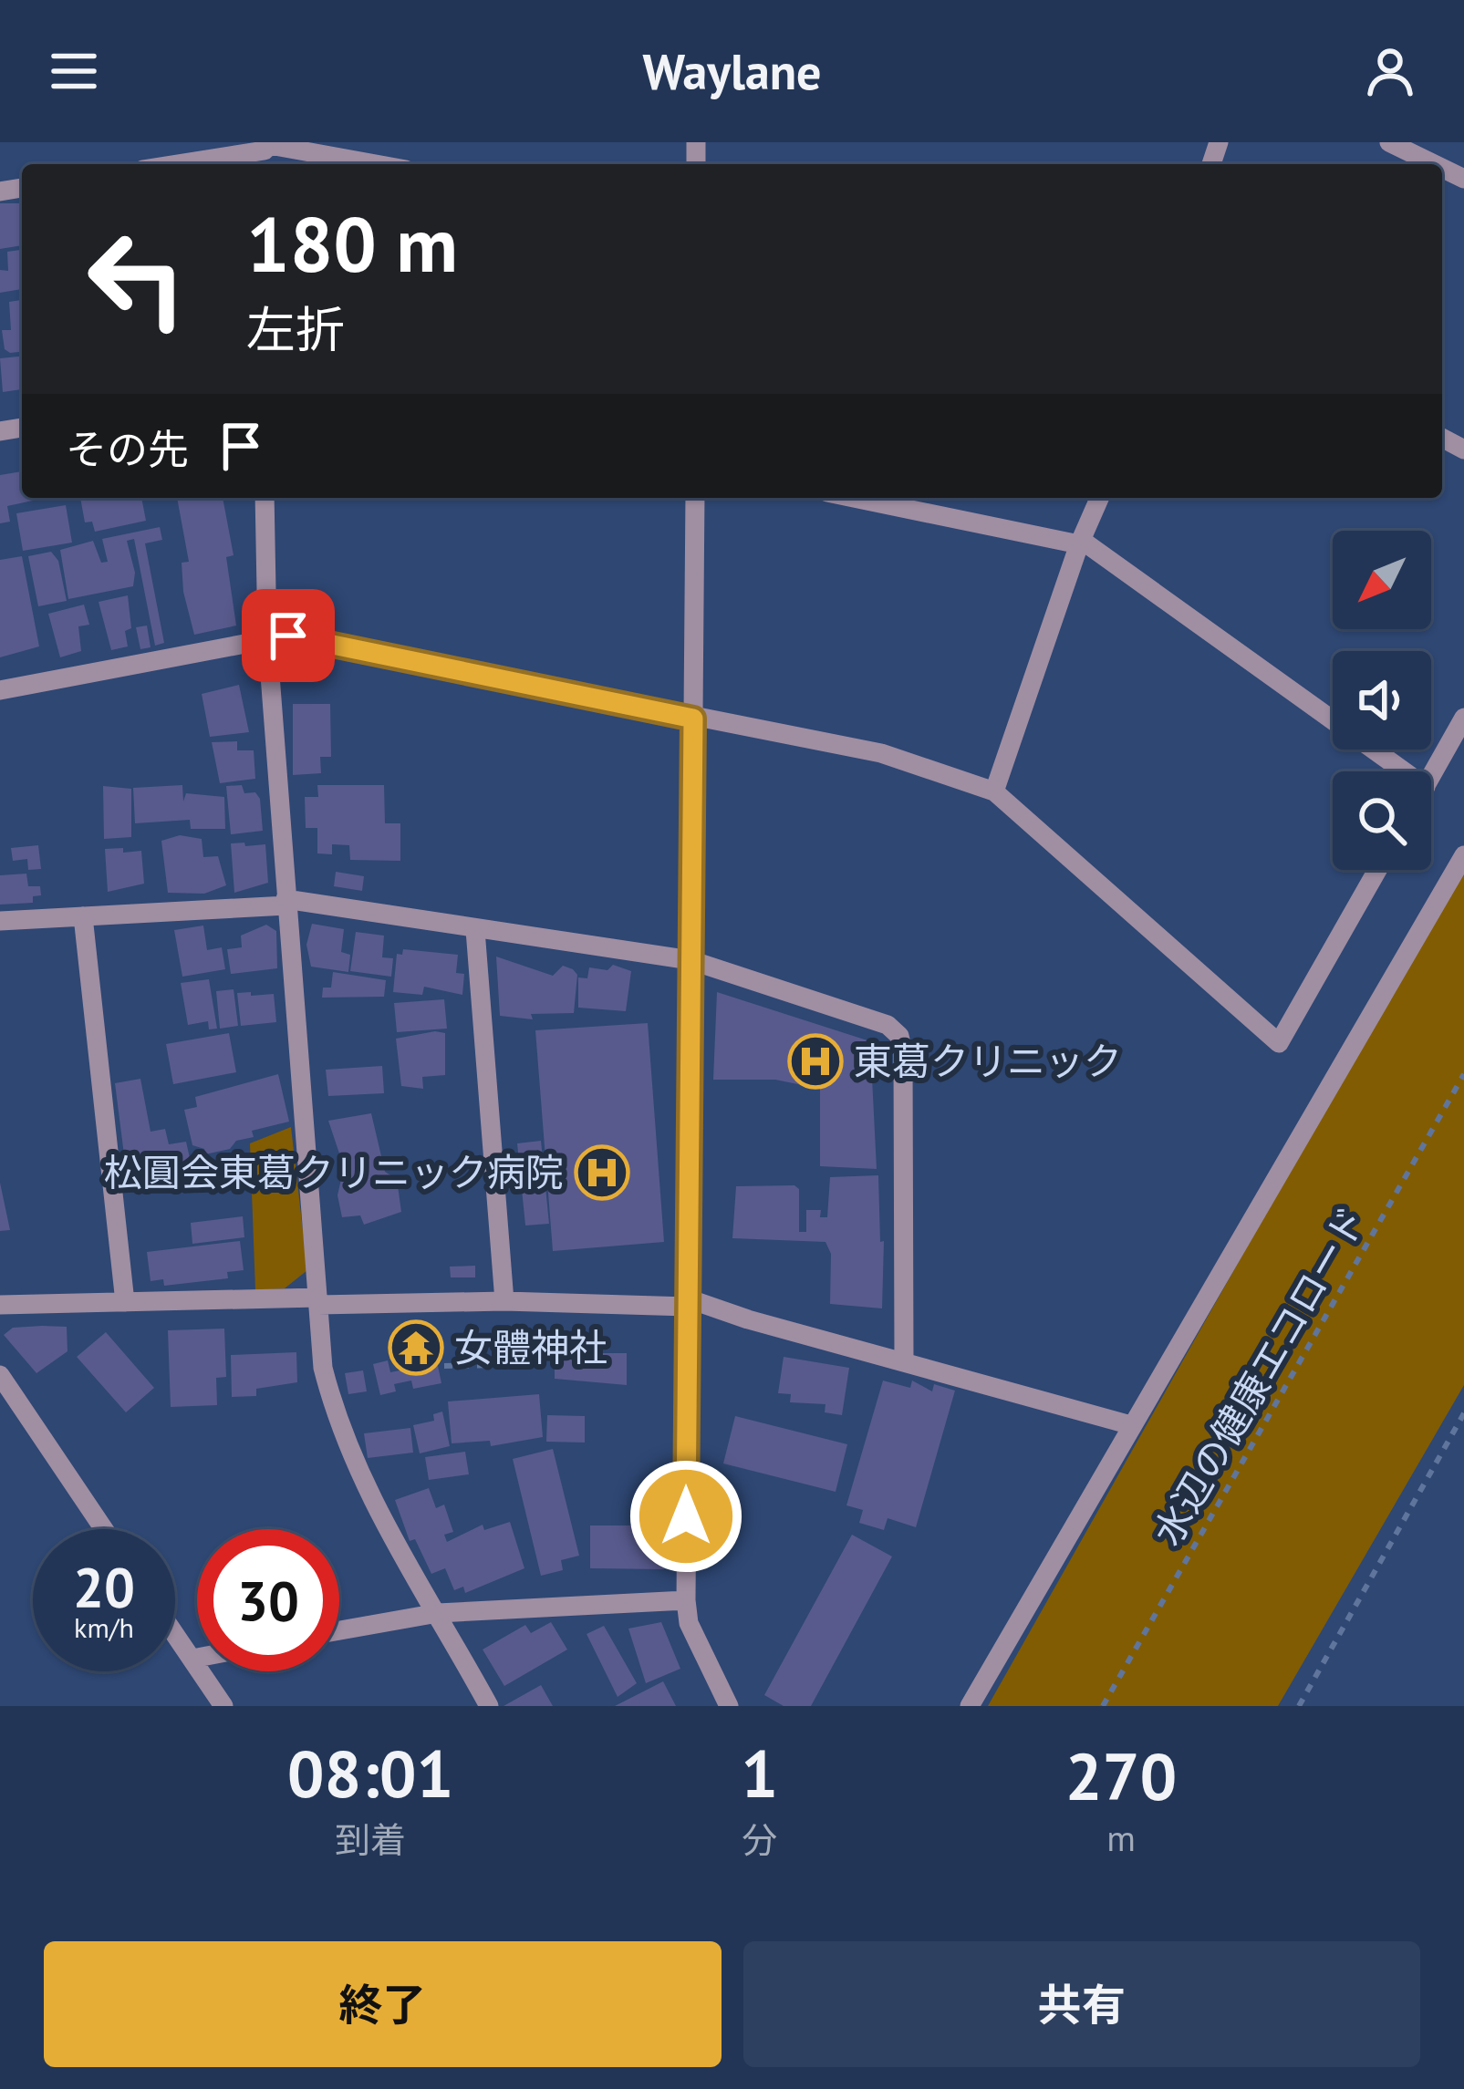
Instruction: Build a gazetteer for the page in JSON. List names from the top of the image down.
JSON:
{
  "streets": {
    "path": ["水辺の健康エコロード"]
  },
  "places": {
    "hospital": ["東葛クリニック", "松圓会東葛クリニック病院"],
    "temple": ["女體神社"]
  },
  "north": "bottom left",
  "page": {
    "header": "Waylane",
    "turn": ["180 m", "左折"],
    "then": "その先",
    "speed": "20 km/h",
    "limit": "30",
    "eta": [
      "08:01",
      "到着",
      "1",
      "分",
      "270",
      "m"
    ],
    "buttons": ["終了", "共有"]
  }
}
